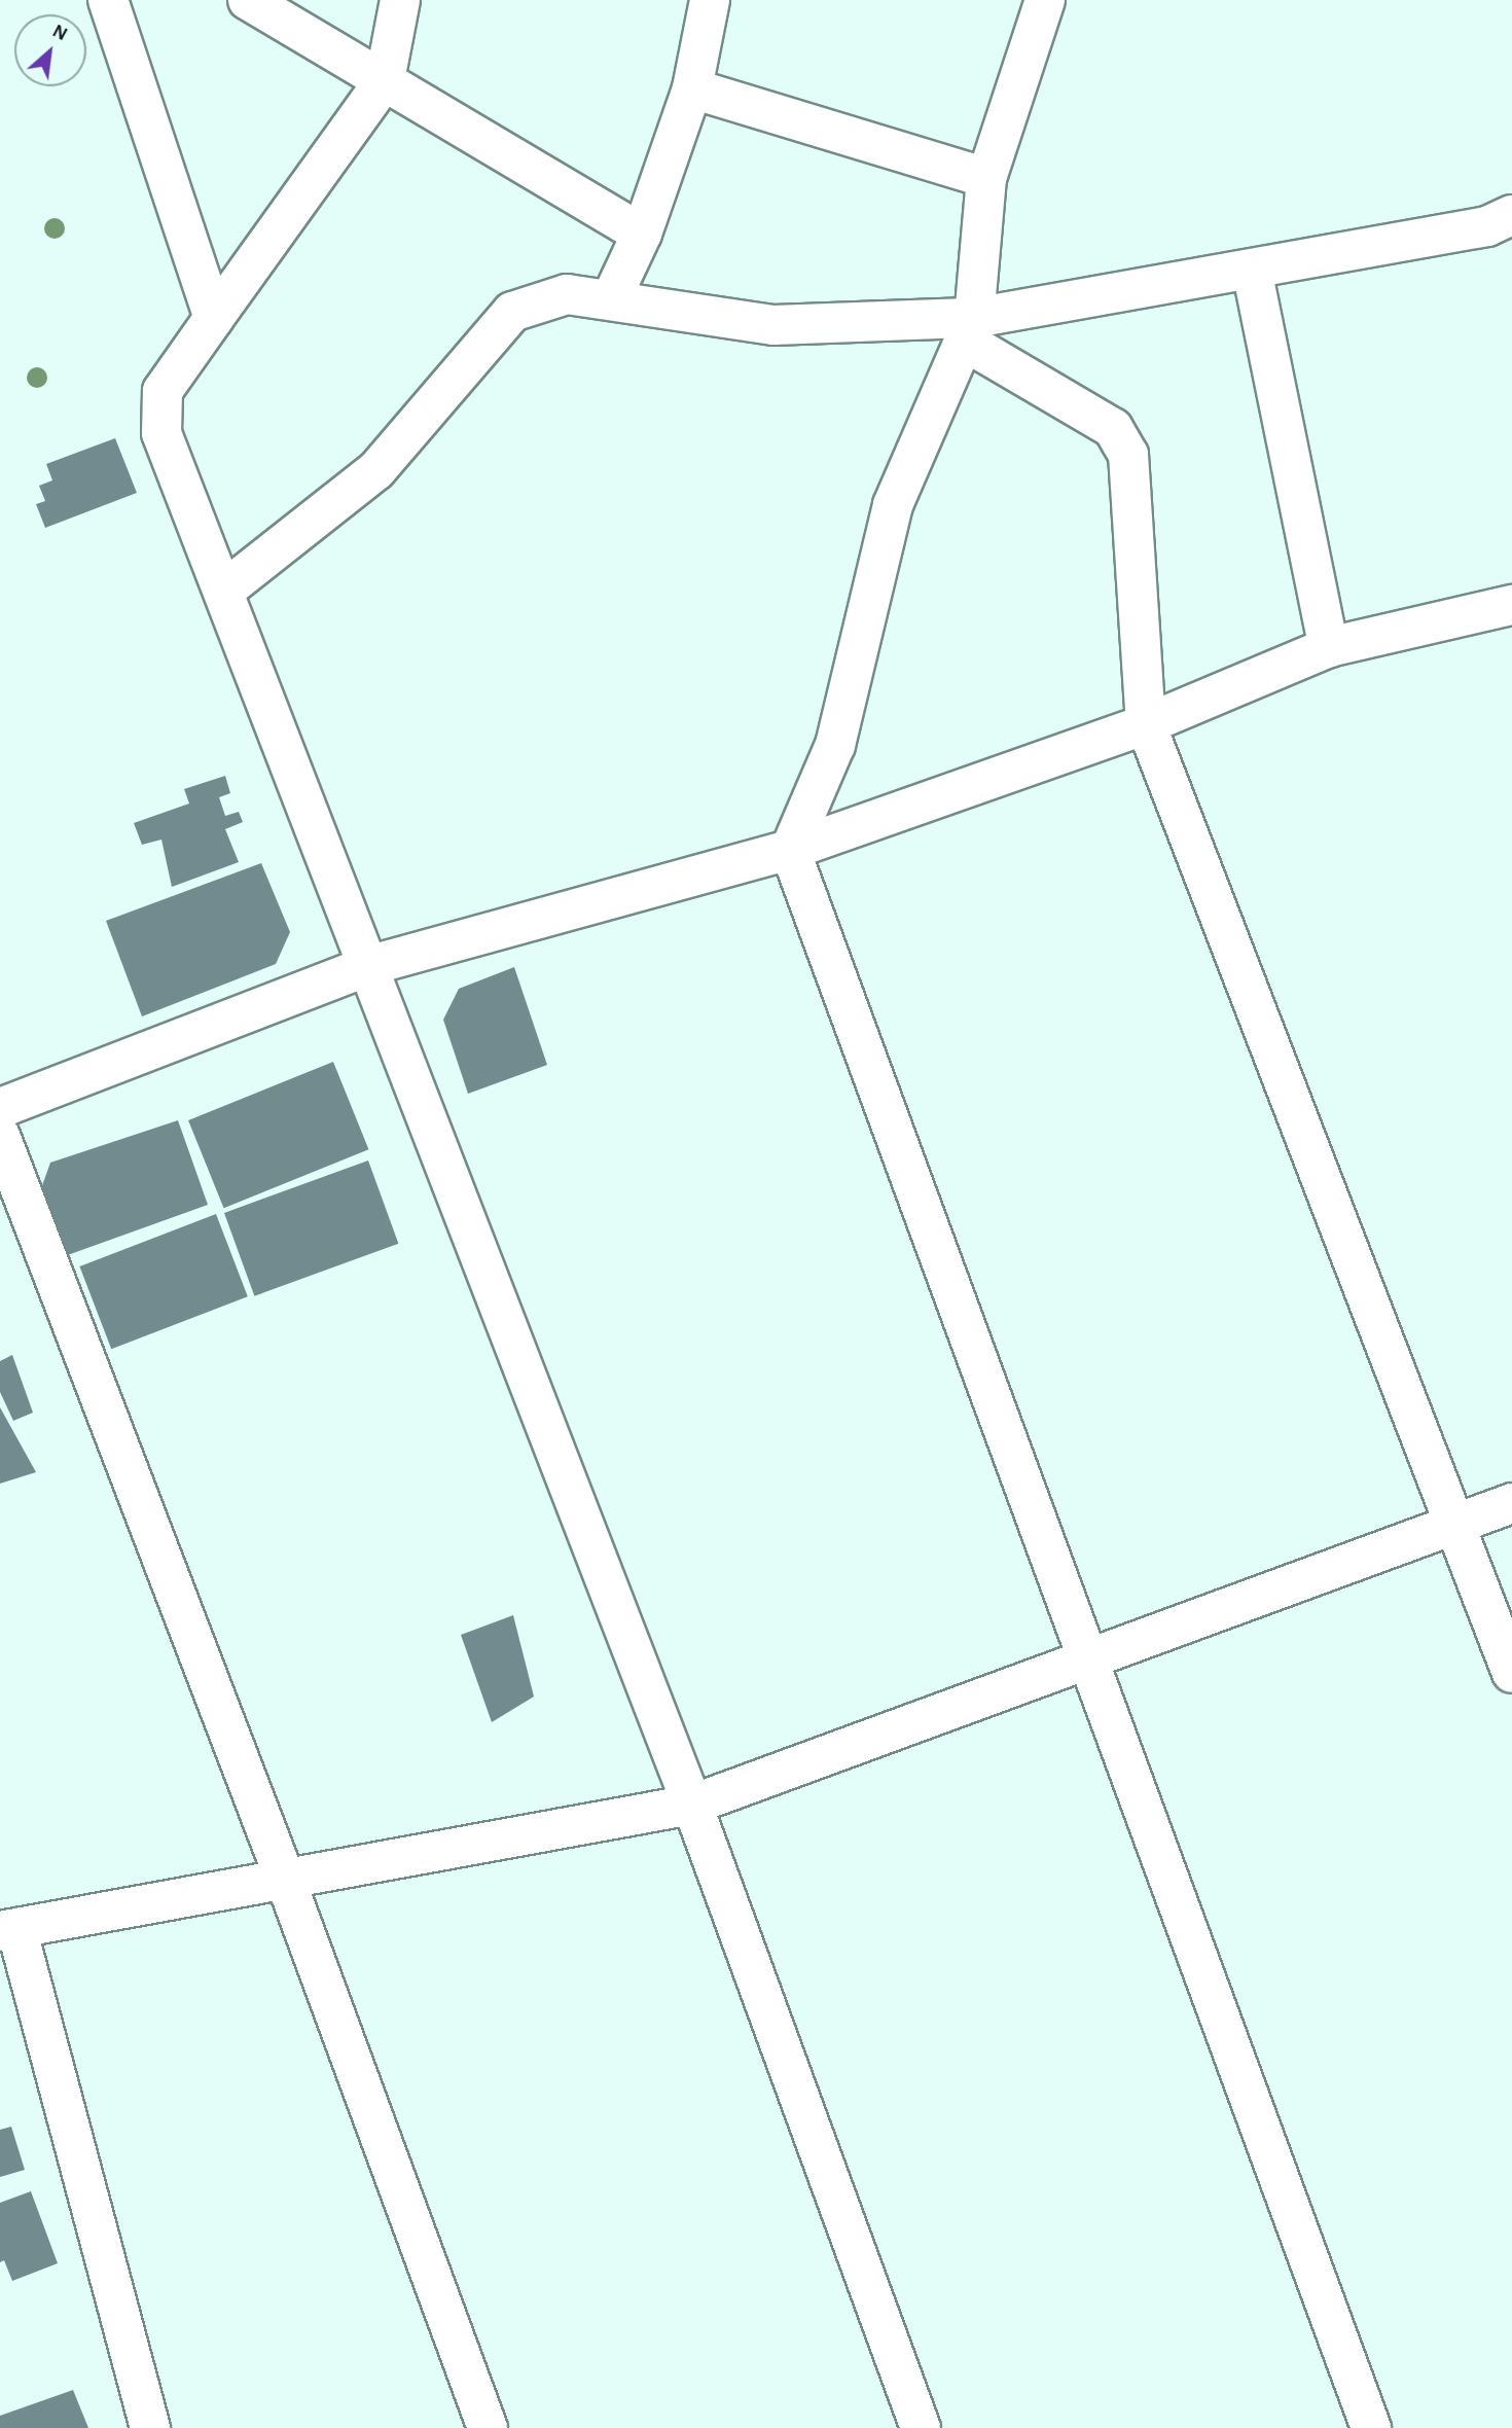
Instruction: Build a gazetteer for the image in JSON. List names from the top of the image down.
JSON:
{
  "north": "top right"
}
